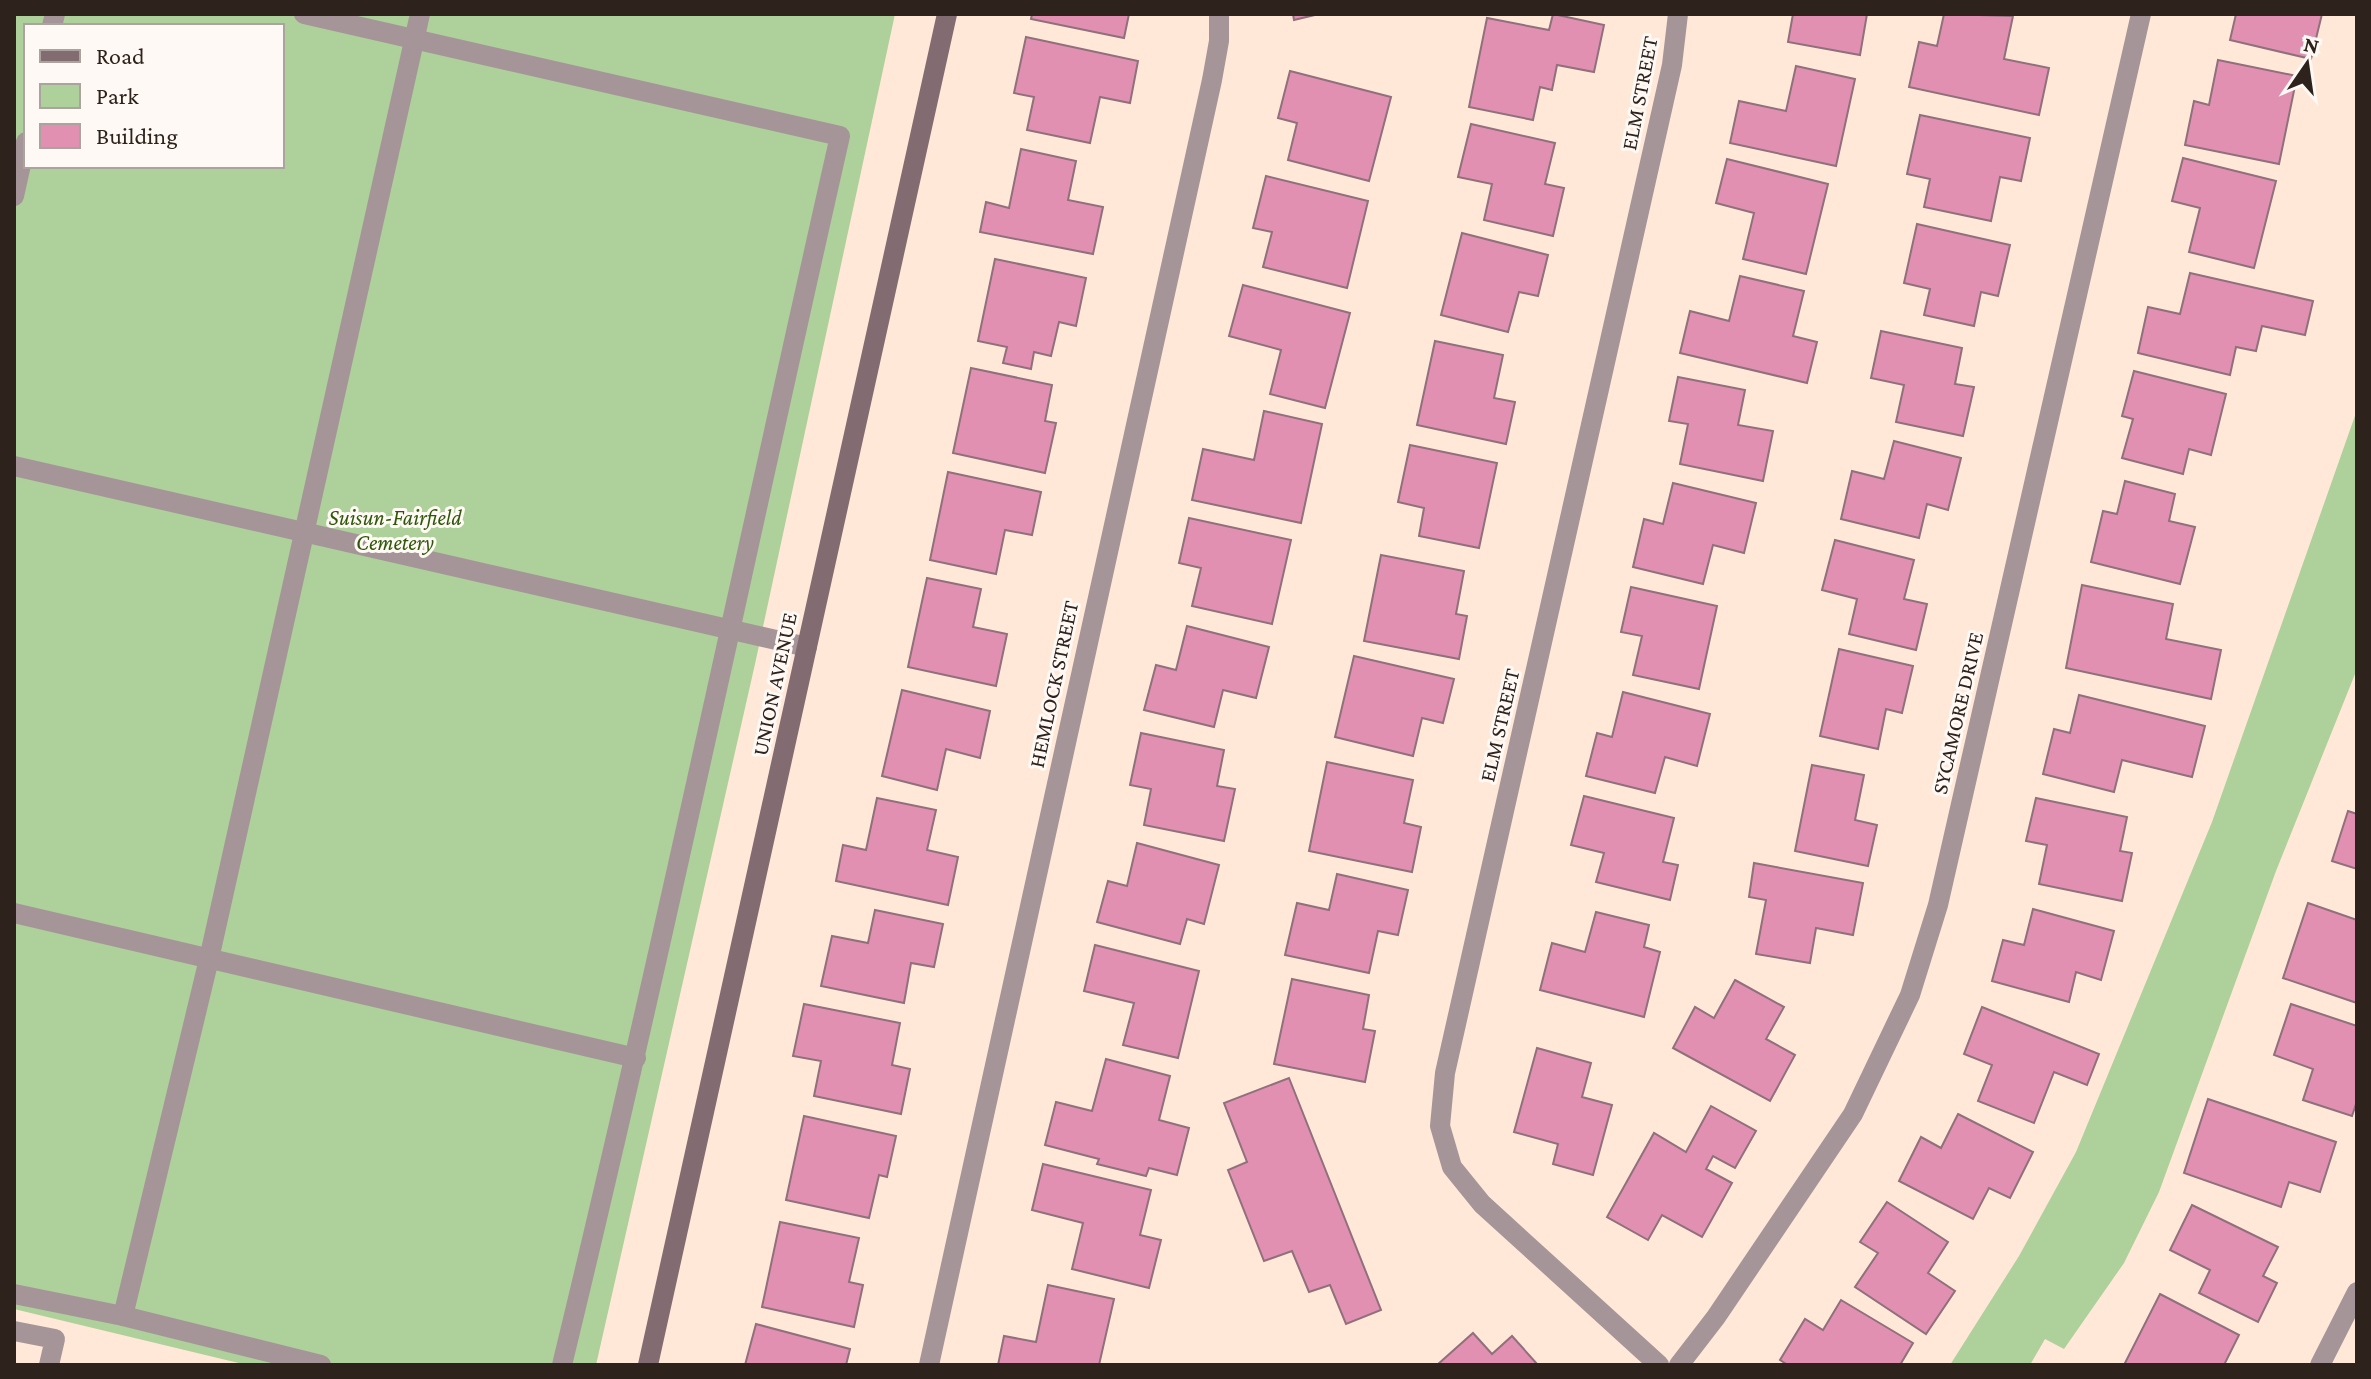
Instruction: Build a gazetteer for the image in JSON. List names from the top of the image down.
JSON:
{
  "streets": {
    "street": [
      "ELM STREET",
      "UNION AVENUE",
      "HEMLOCK STREET",
      "SYCAMORE DRIVE"
    ]
  },
  "parks": ["Suisun-Fairfield Cemetery"],
  "legend": ["Road", "Park", "Building"],
  "north": "top"
}
